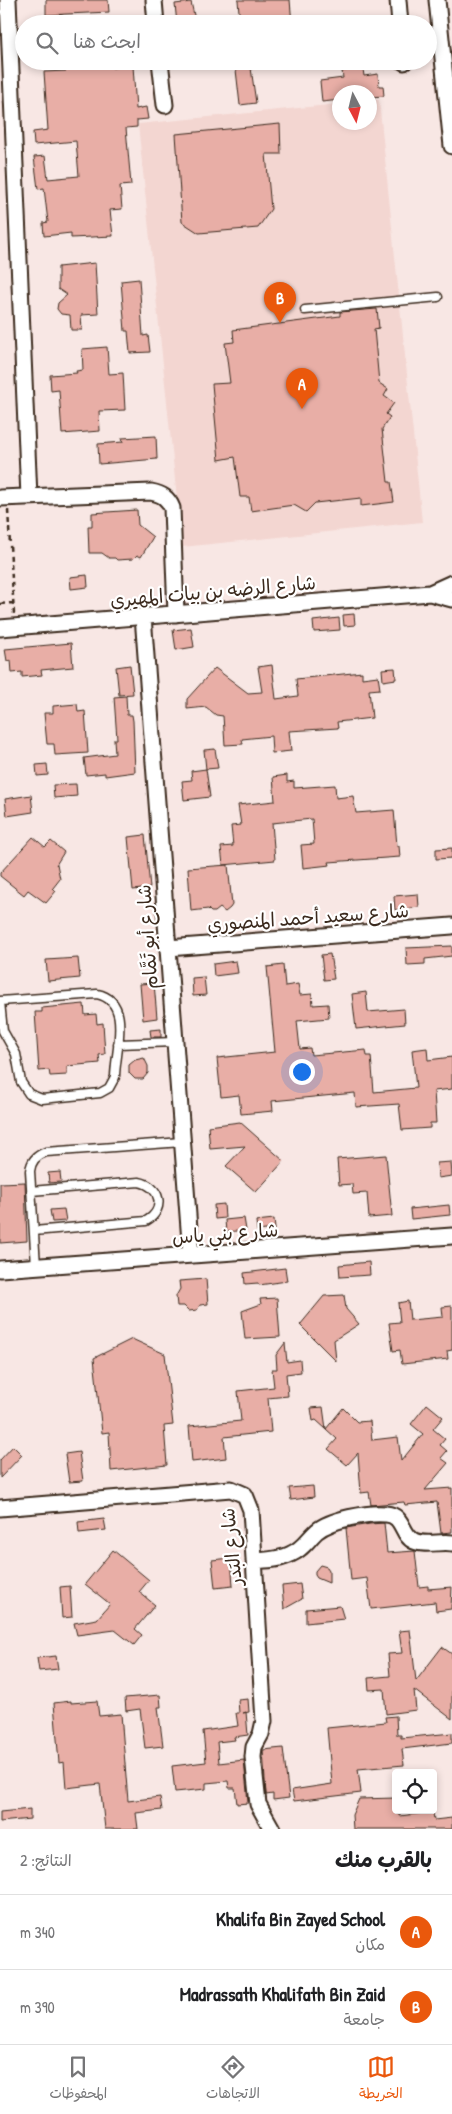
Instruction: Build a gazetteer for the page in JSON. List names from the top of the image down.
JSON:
{
  "streets": {
    "street": [
      "شارع الرضه بن بيات المهيري",
      "شارع سعيد أحمد المنصوري",
      "شارع أبو تَمَّام",
      "شارع بني ياس",
      "شارع البَدر"
    ]
  },
  "crossings": [
    ["شارع الرضه بن بيات المهيري", "شارع أبو تَمَّام"],
    ["شارع سعيد أحمد المنصوري", "شارع أبو تَمَّام"],
    ["شارع أبو تَمَّام", "شارع بني ياس"]
  ],
  "north": "bottom",
  "page": {
    "search": "ابحث هنا",
    "pins": ["B", "A"],
    "heading": ["بالقرب منك", "النتائج: 2"],
    "list": [
      {
        "mark": "A",
        "name": "Khalifa Bin Zayed School",
        "note": "مكان",
        "value": "340 m"
      },
      {
        "mark": "B",
        "name": "Madrassath Khalifath Bin Zaid",
        "note": "جامعة",
        "value": "390 m"
      }
    ],
    "nav": ["الخريطة", "الاتجاهات", "المحفوظات"]
  }
}
